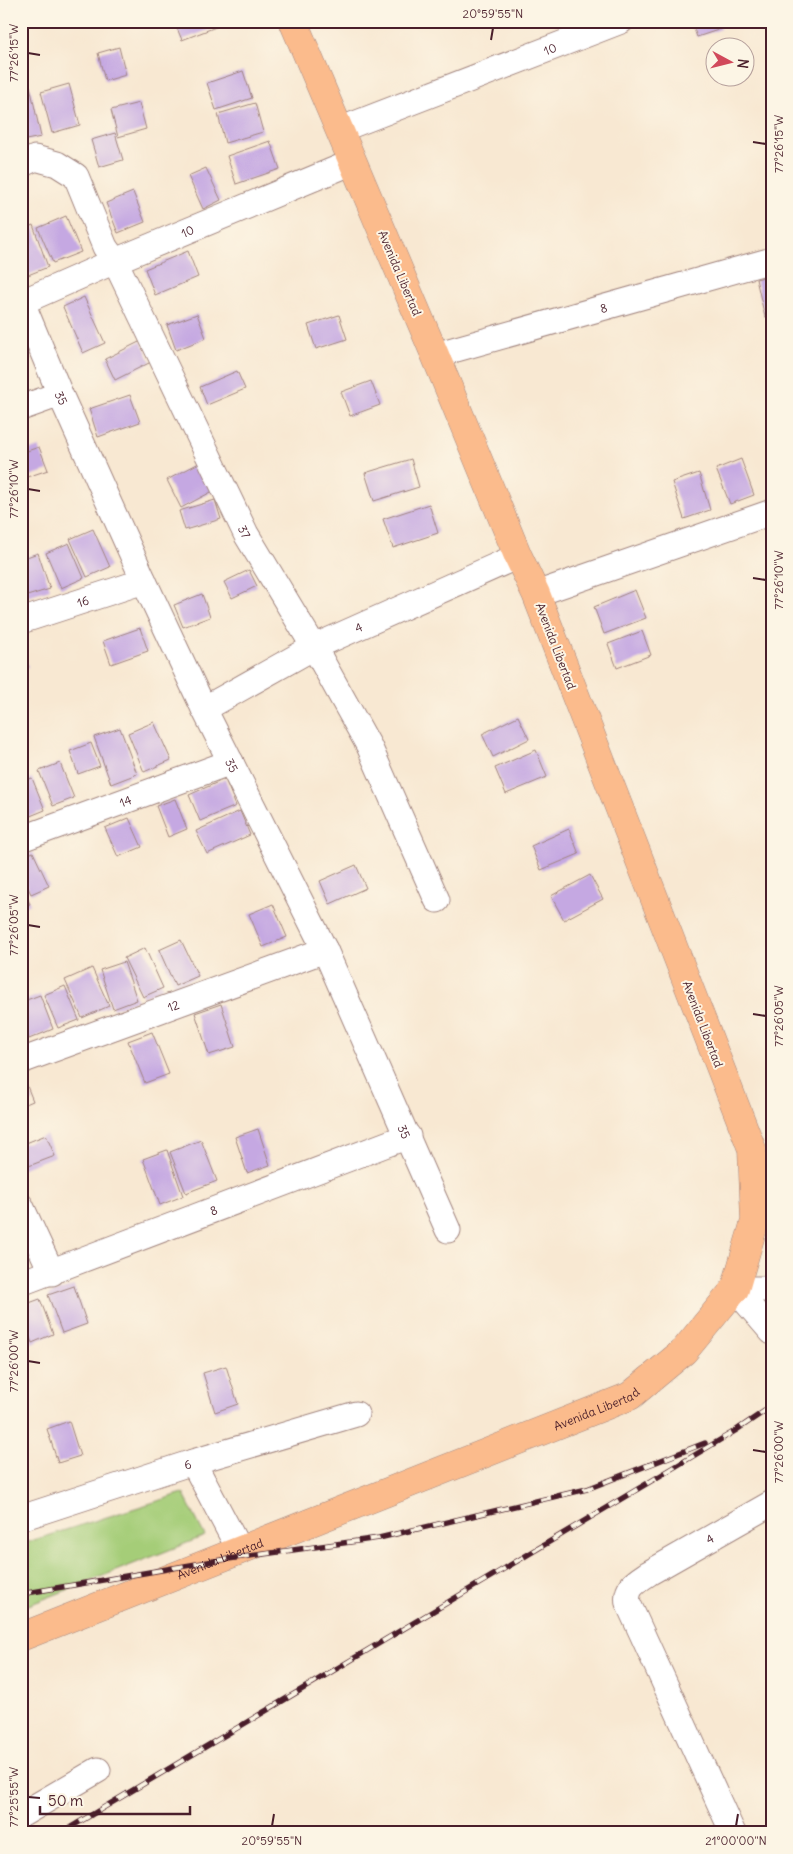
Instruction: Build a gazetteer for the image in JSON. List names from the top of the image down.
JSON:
{
  "streets": {
    "main road": ["Avenida Libertad"],
    "street": [
      "10",
      "8",
      "35",
      "37",
      "16",
      "4",
      "14",
      "12",
      "6"
    ]
  },
  "crossings": [
    ["10", "Avenida Libertad"],
    ["10", "35"],
    ["10", "37"],
    ["Avenida Libertad", "8"],
    ["Avenida Libertad", "4"],
    ["8", "35"],
    ["35", "16"],
    ["35", "4"],
    ["35", "14"],
    ["35", "12"],
    ["37", "4"]
  ],
  "scale_bar": "50 m",
  "north": "right",
  "coordinates": [
    "20°59'55\"N",
    "77°26'15\"W",
    "77°26'10\"W",
    "77°26'05\"W",
    "77°26'00\"W",
    "77°25'55\"W",
    "21°00'00\"N"
  ]
}
